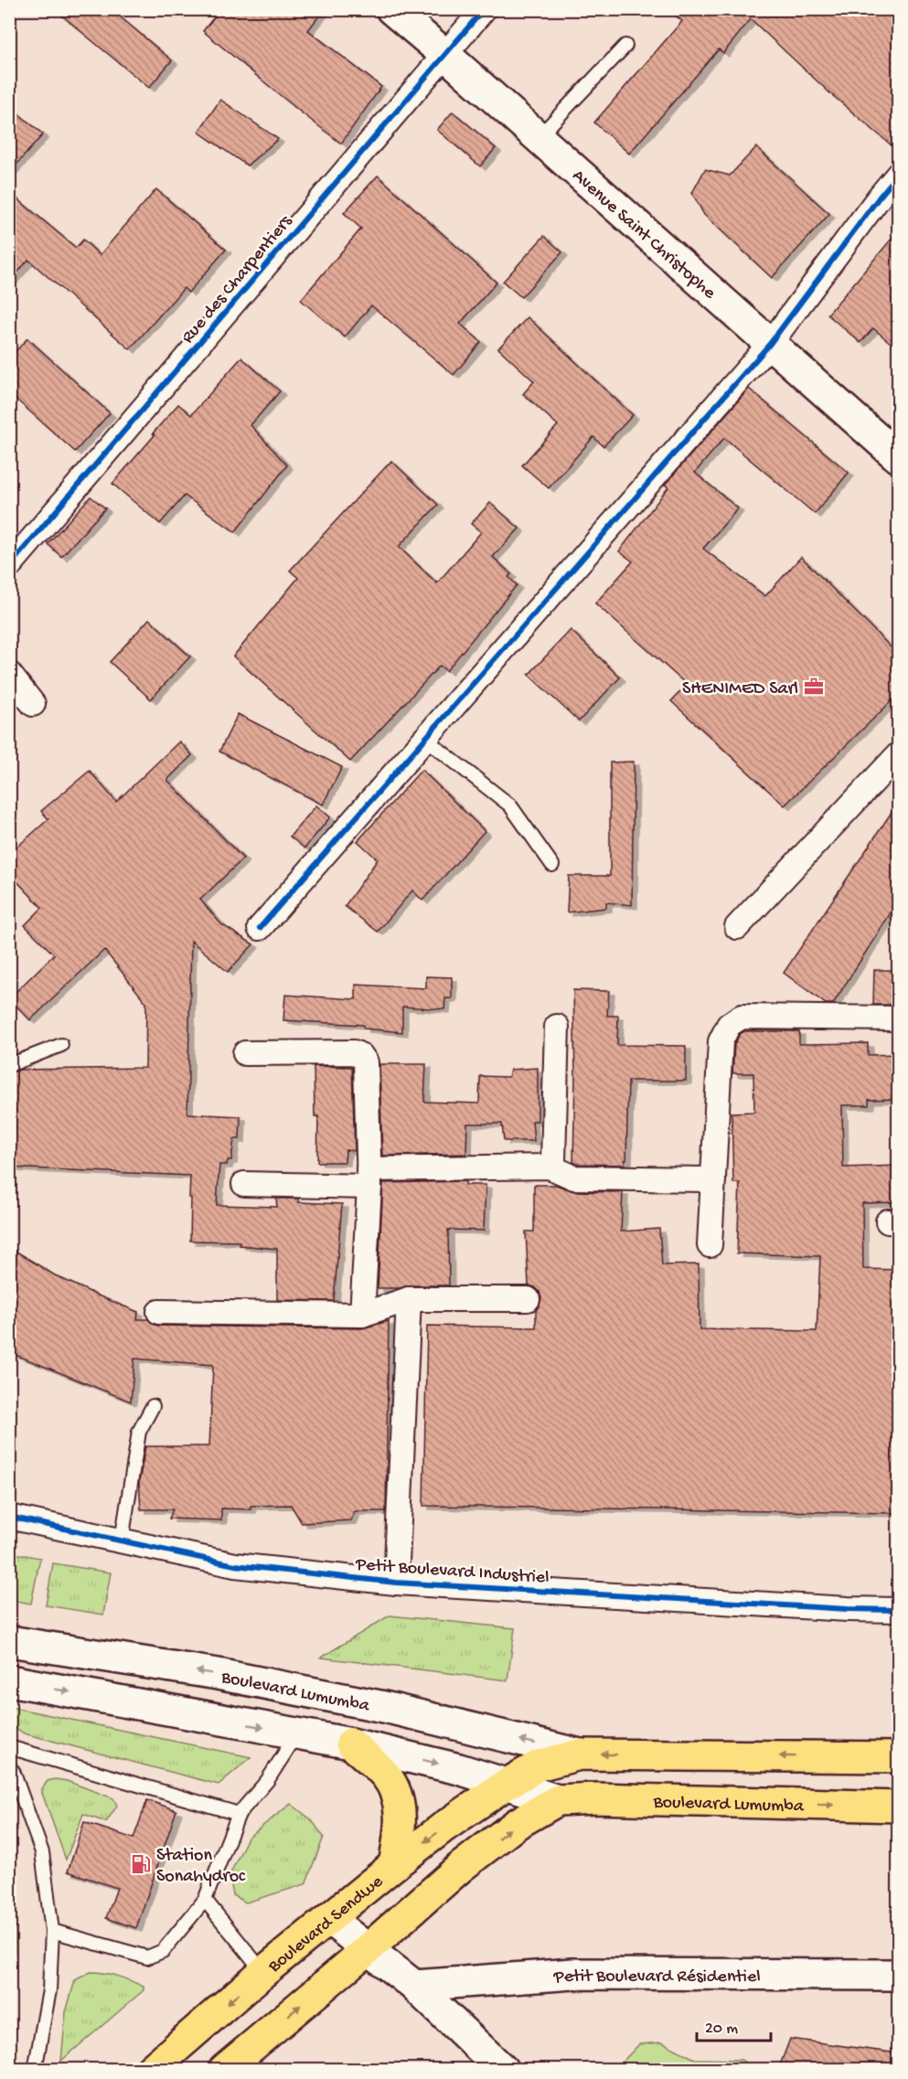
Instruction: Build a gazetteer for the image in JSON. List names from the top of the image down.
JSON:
{
  "streets": {
    "highway": ["Boulevard Lumumba", "Boulevard Sendwe"],
    "main road": ["Avenue Saint Christophe", "Petit Boulevard Résidentiel"],
    "street": ["Rue des Charpentiers", "Petit Boulevard Industriel"]
  },
  "crossings": [
    ["Avenue Saint Christophe", "Rue des Charpentiers"],
    ["Boulevard Lumumba", "Boulevard Sendwe"]
  ],
  "places": {
    "office": ["SHENIMED Sarl"],
    "fuel station": ["Station Sonahydroc"]
  },
  "scale_bar": "20 m"
}
